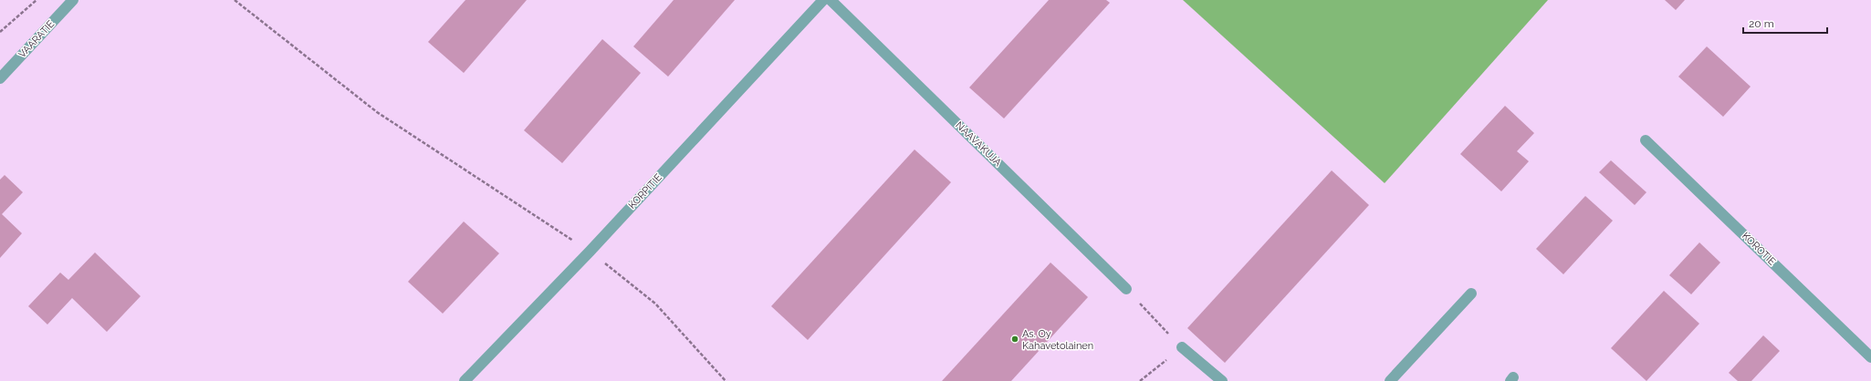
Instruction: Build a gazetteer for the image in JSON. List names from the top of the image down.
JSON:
{
  "streets": {
    "street": [
      "VAARATIE",
      "NAAVAKUJA",
      "KORPITIE",
      "KOROTIE"
    ]
  },
  "places": ["As. Oy Kahavetolainen"],
  "scale_bar": "20 m"
}
